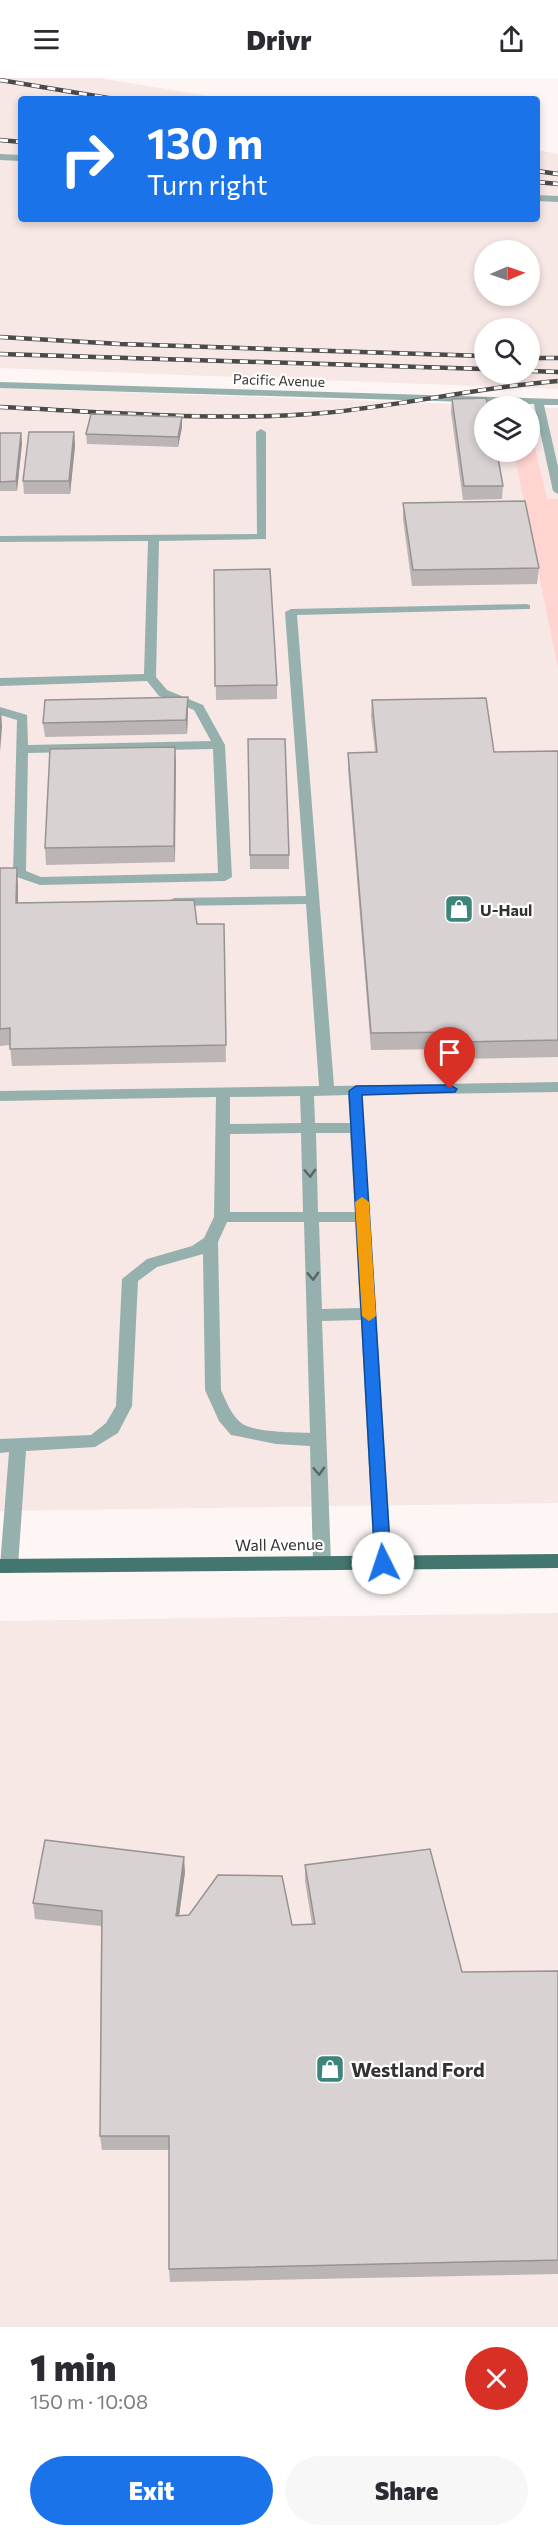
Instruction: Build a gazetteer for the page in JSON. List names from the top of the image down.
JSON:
{
  "streets": {
    "main road": ["Wall Avenue"],
    "street": ["Pacific Avenue"]
  },
  "places": {
    "shop": ["U-Haul", "Westland Ford"]
  },
  "north": "right",
  "page": {
    "header": "Drivr",
    "turn": ["130 m", "Turn right"],
    "heading": ["1 min", "150 m · 10:08"],
    "buttons": ["Exit", "Share"]
  }
}
